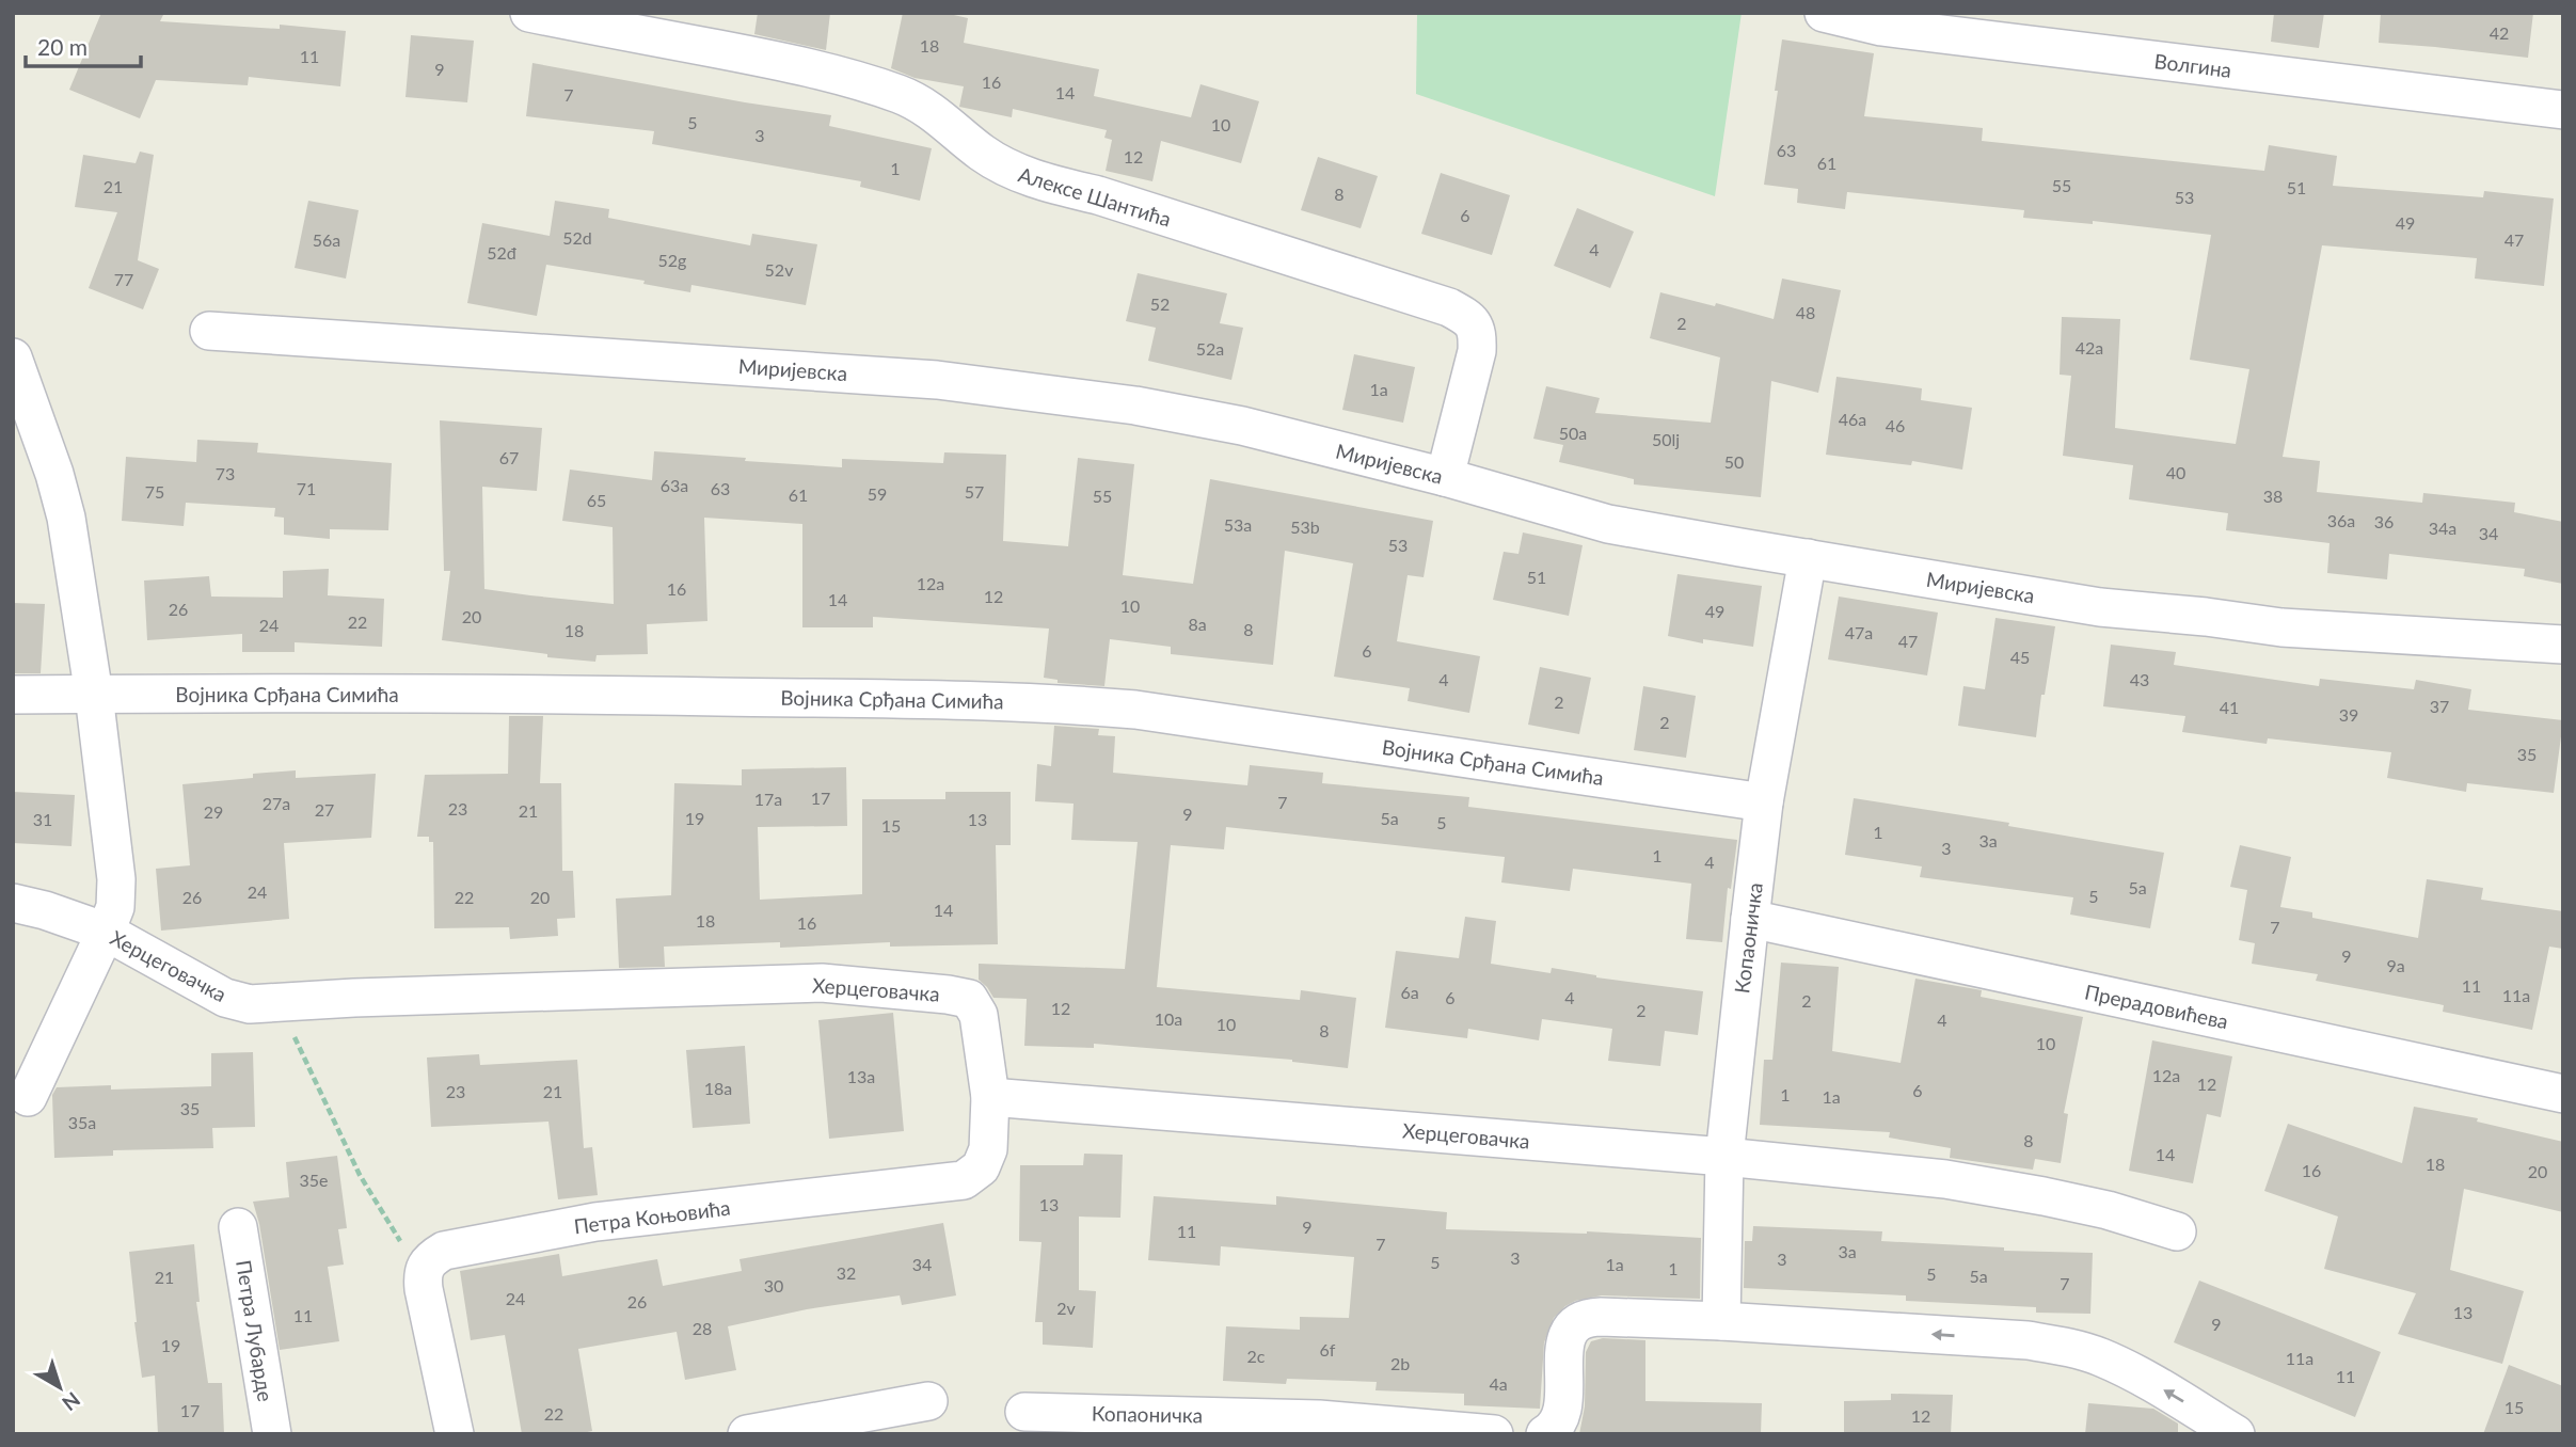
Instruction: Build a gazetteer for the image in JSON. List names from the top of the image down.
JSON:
{
  "streets": {
    "street": [
      "Волгина",
      "Алексе Шантића",
      "Миријевска",
      "Војника Срђана Симића",
      "Копаоничка",
      "Херцеговачка",
      "Прерадовићева",
      "Петра Коњовића",
      "Петра Лубарде"
    ]
  },
  "crossings": [
    ["Алексе Шантића", "Миријевска"],
    ["Миријевска", "Копаоничка"],
    ["Војника Срђана Симића", "Копаоничка"],
    ["Копаоничка", "Херцеговачка"],
    ["Копаоничка", "Прерадовићева"],
    ["Херцеговачка", "Петра Коњовића"]
  ],
  "house_numbers": [
    "42",
    "18",
    "11",
    "9",
    "16",
    "14",
    "7",
    "5",
    "10",
    "3",
    "63",
    "12",
    "61",
    "1",
    "55",
    "21",
    "51",
    "8",
    "53",
    "6",
    "49",
    "52d",
    "56a",
    "47",
    "4",
    "52đ",
    "52g",
    "52v",
    "77",
    "52",
    "48",
    "2",
    "42a",
    "52a",
    "1a",
    "46a",
    "46",
    "50a",
    "50lj",
    "67",
    "50",
    "40",
    "73",
    "63a",
    "71",
    "63",
    "75",
    "57",
    "59",
    "61",
    "55",
    "38",
    "65",
    "36a",
    "36",
    "53a",
    "53b",
    "34a",
    "34",
    "53",
    "51",
    "12a",
    "16",
    "12",
    "14",
    "10",
    "26",
    "49",
    "20",
    "22",
    "8a",
    "24",
    "8",
    "18",
    "47a",
    "47",
    "6",
    "45",
    "4",
    "43",
    "2",
    "37",
    "41",
    "39",
    "2",
    "35",
    "17",
    "17a",
    "7",
    "27a",
    "23",
    "27",
    "21",
    "29",
    "9",
    "19",
    "5a",
    "31",
    "13",
    "5",
    "15",
    "1",
    "3a",
    "3",
    "1",
    "4",
    "5a",
    "24",
    "5",
    "26",
    "22",
    "20",
    "14",
    "18",
    "16",
    "7",
    "9",
    "9a",
    "11",
    "6a",
    "11a",
    "6",
    "4",
    "2",
    "12",
    "2",
    "10a",
    "4",
    "10",
    "8",
    "10",
    "12a",
    "13a",
    "12",
    "18a",
    "6",
    "23",
    "21",
    "1",
    "1a",
    "35",
    "35a",
    "8",
    "14",
    "18",
    "16",
    "20",
    "35e",
    "13",
    "9",
    "11",
    "7",
    "3a",
    "3",
    "3",
    "5",
    "34",
    "1a",
    "1",
    "32",
    "5",
    "5a",
    "21",
    "7",
    "30",
    "24",
    "26",
    "2v",
    "13",
    "11",
    "9",
    "28",
    "19",
    "6f",
    "2c",
    "11a",
    "2b",
    "11",
    "4a",
    "15",
    "17",
    "22",
    "12"
  ],
  "scale_bar": "20 m",
  "north": "bottom right"
}
